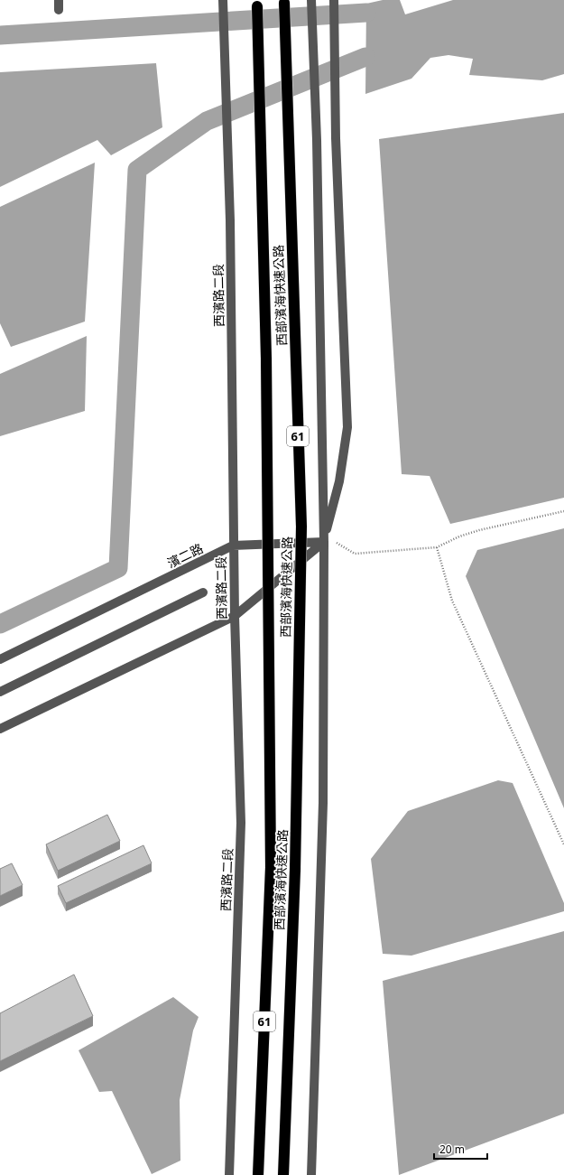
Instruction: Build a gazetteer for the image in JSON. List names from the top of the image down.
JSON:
{
  "streets": {
    "highway": ["西部濱海快速公路", "61"],
    "street": ["西濱路二段", "濱二路"]
  },
  "crossings": [
    ["西濱路二段", "濱二路"]
  ],
  "scale_bar": "20 m"
}
